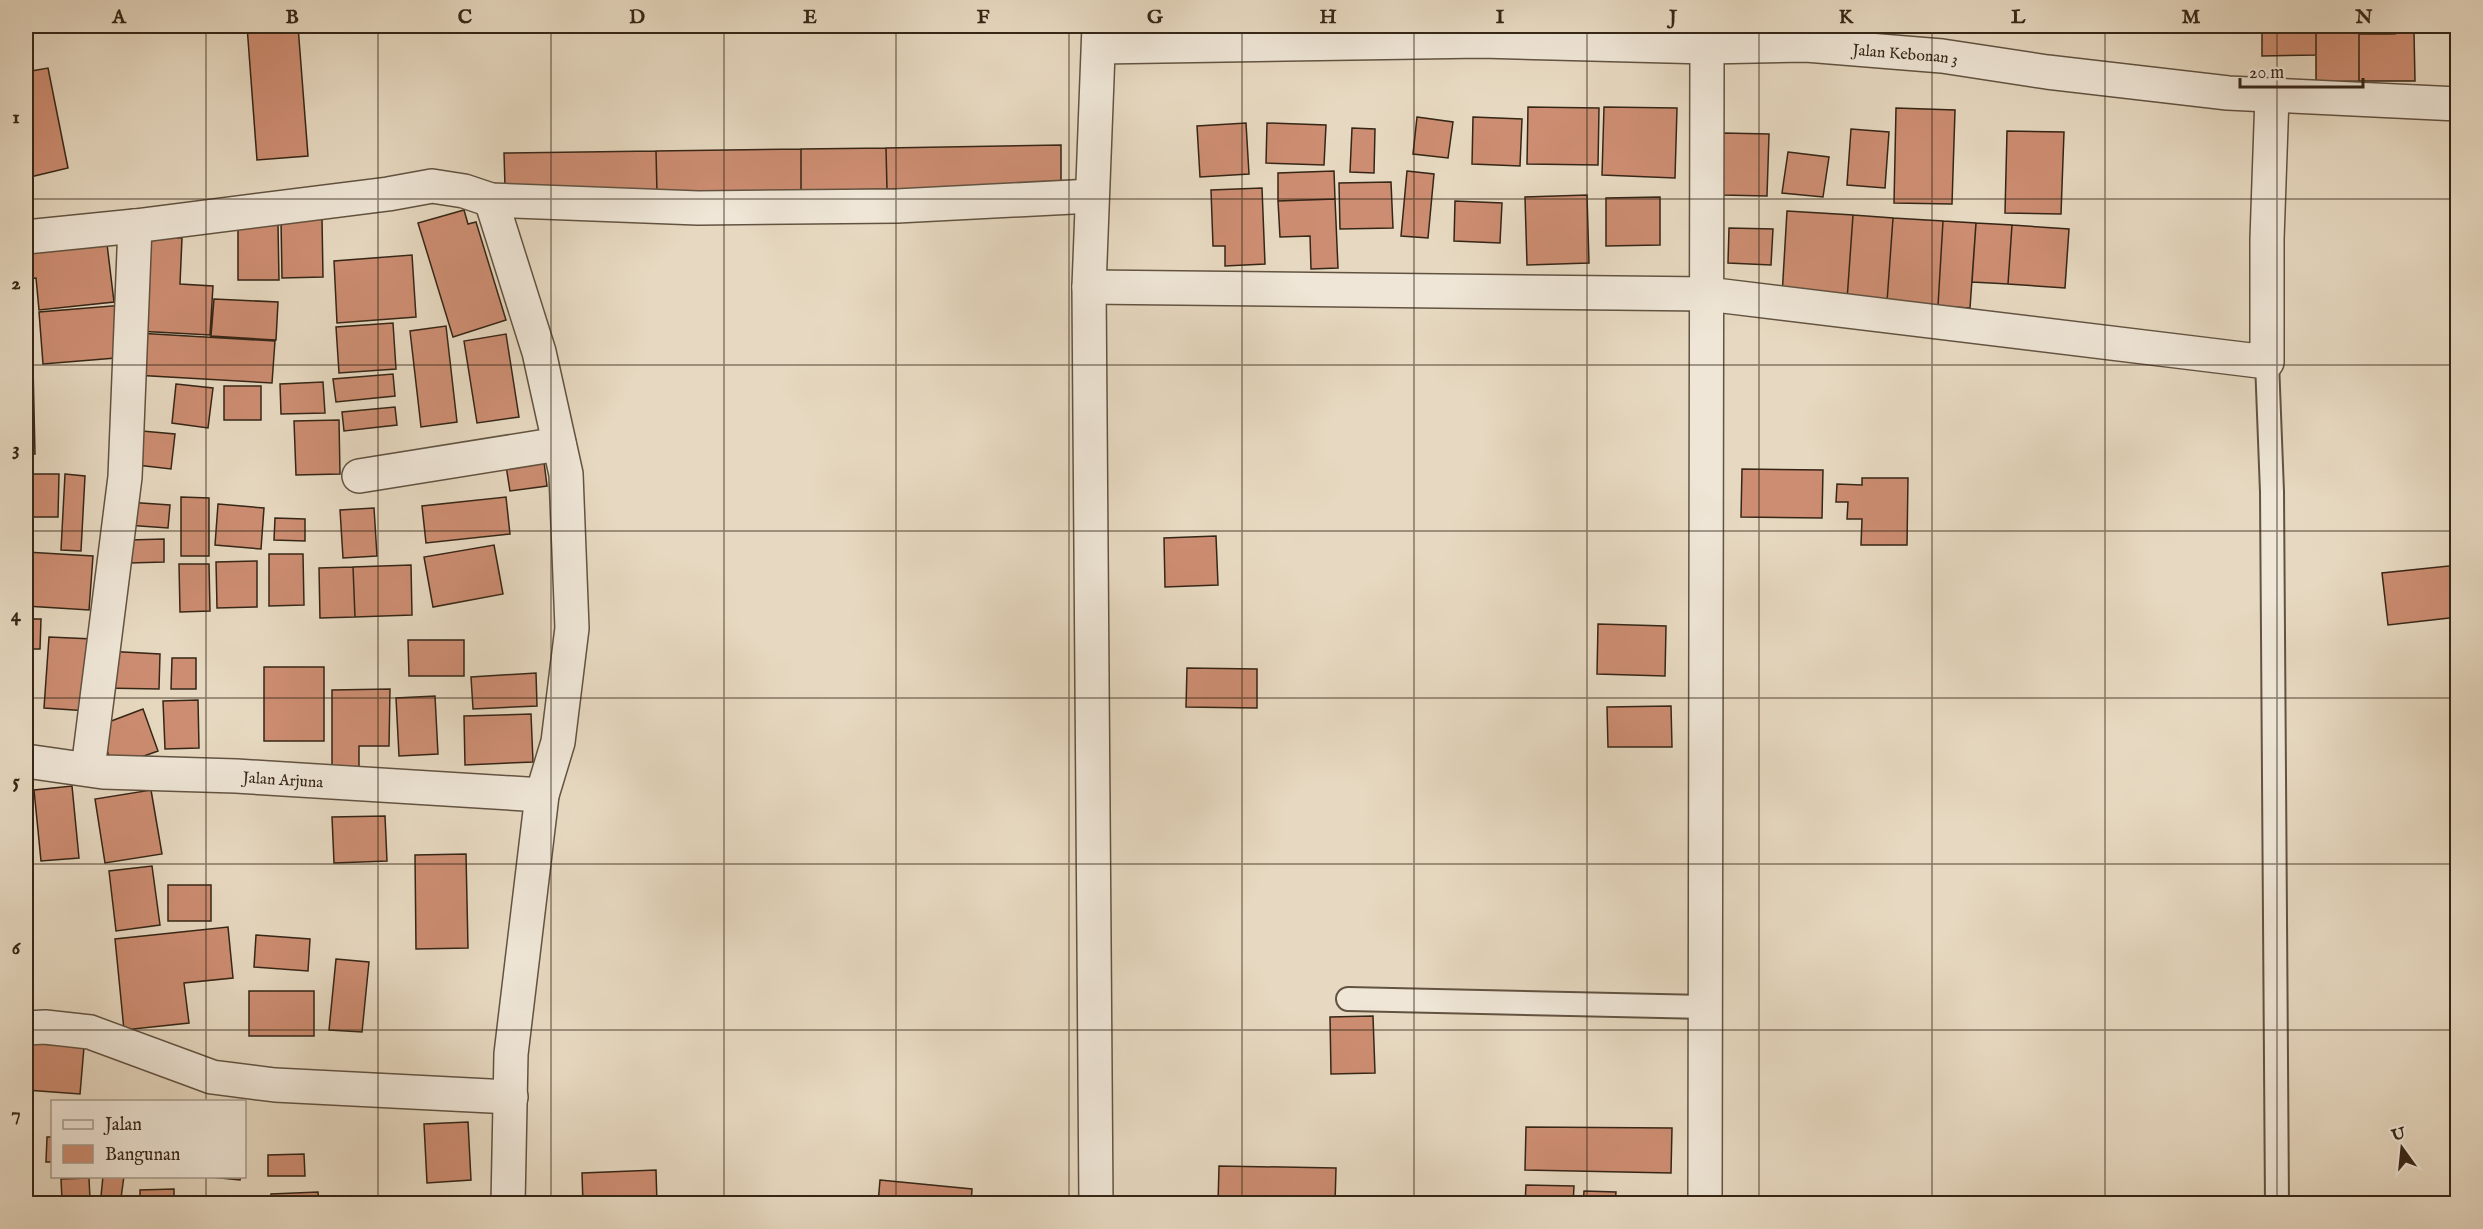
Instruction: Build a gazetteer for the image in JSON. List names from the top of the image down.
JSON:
{
  "streets": {
    "street": ["Jalan Kebonan 3", "Jalan Arjuna"]
  },
  "legend": ["Jalan", "Bangunan"],
  "scale_bar": "20 m",
  "north": "top",
  "grid": {
    "columns": [
      "A",
      "B",
      "C",
      "D",
      "E",
      "F",
      "G",
      "H",
      "I",
      "J",
      "K",
      "L",
      "M",
      "N"
    ],
    "rows": [
      "1",
      "2",
      "3",
      "4",
      "5",
      "6",
      "7"
    ]
  }
}
